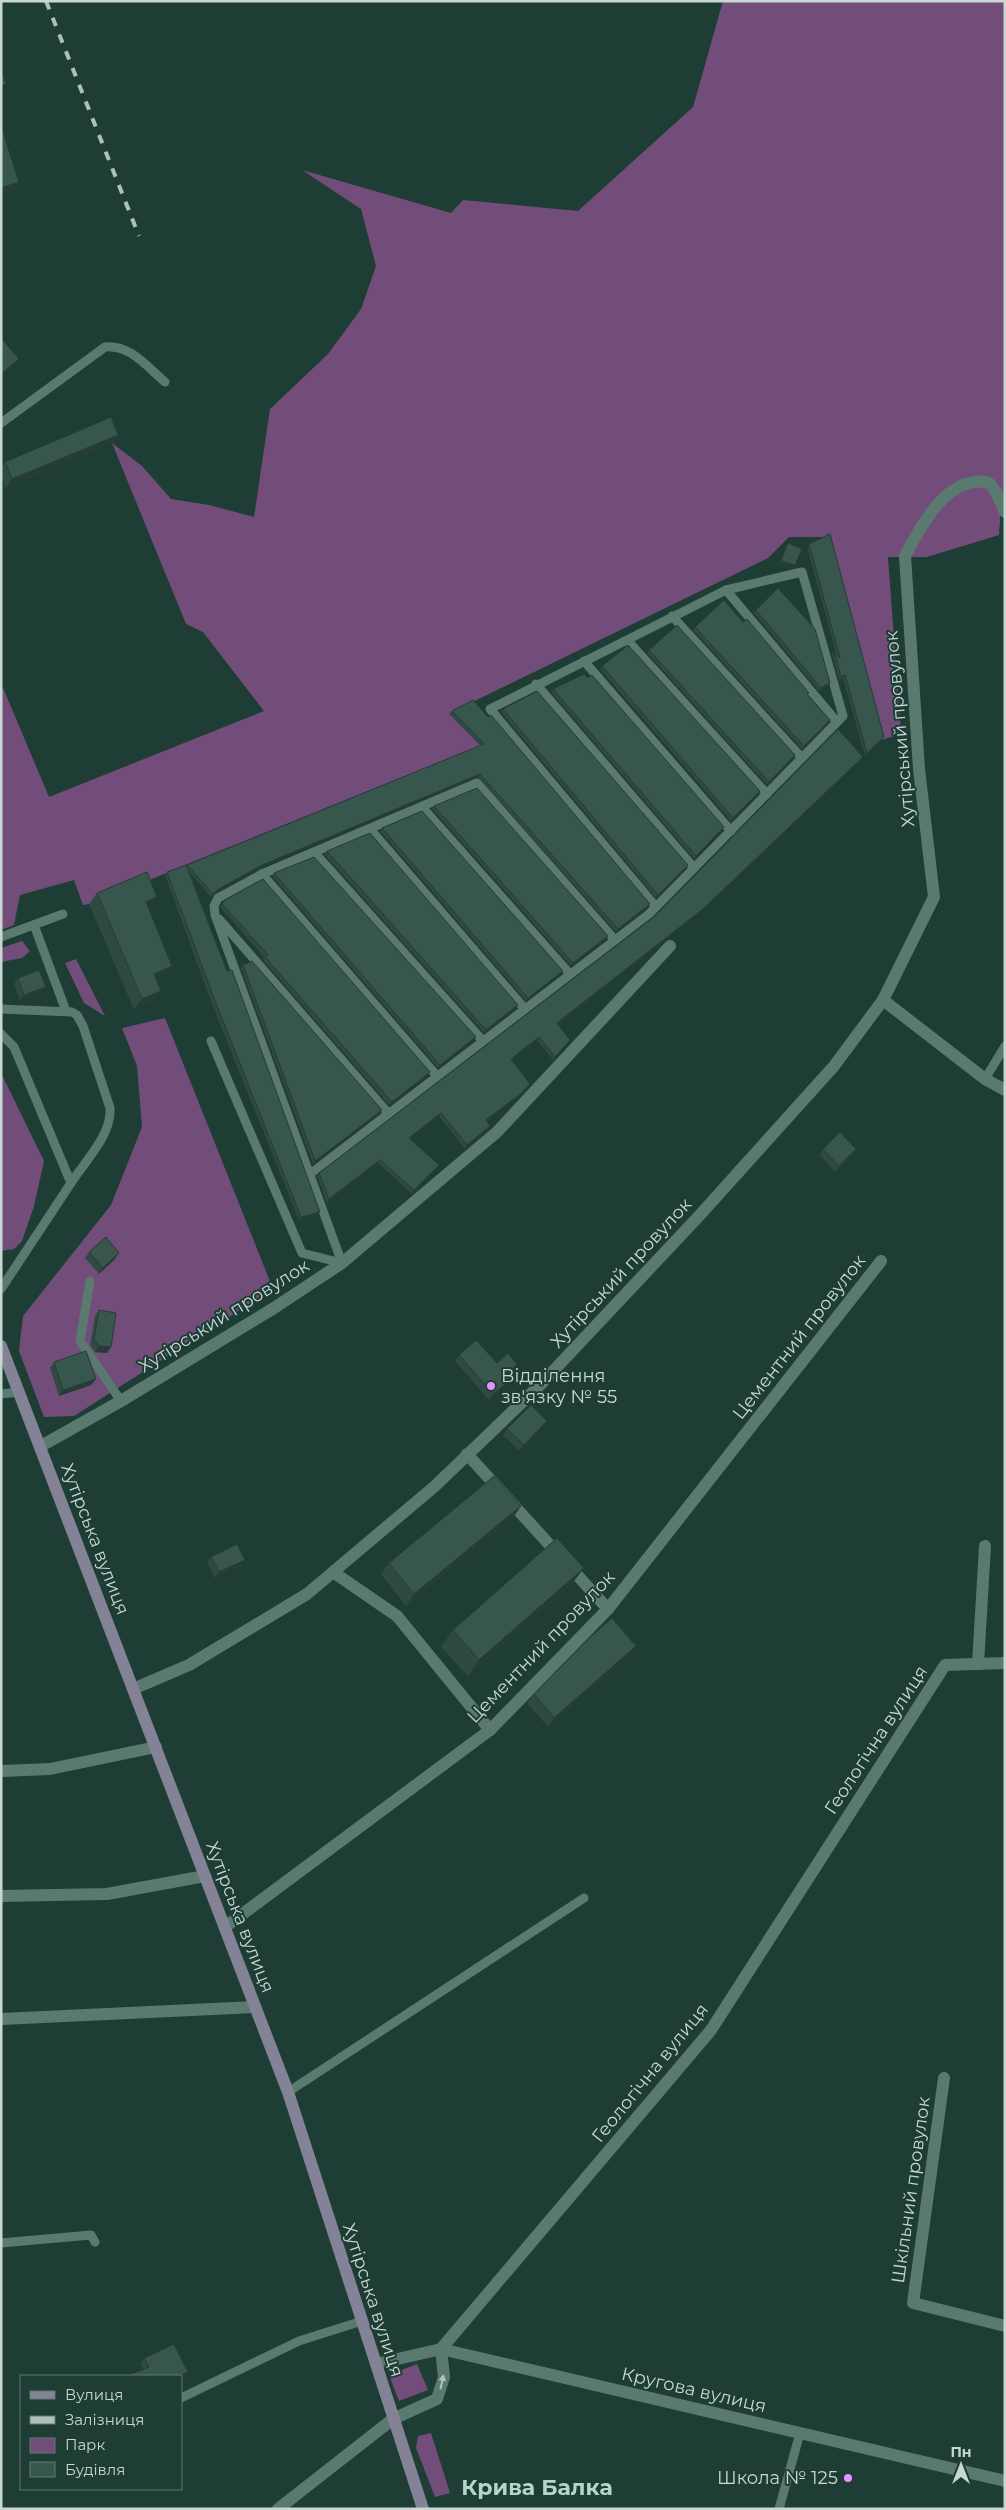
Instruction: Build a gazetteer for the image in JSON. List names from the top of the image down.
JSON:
{
  "streets": {
    "main road": ["Хутірська вулиця"],
    "street": [
      "Хутірський провулок",
      "Цементний провулок",
      "Геологічна вулиця",
      "Шкільний провулок",
      "Кругова вулиця"
    ]
  },
  "crossings": [
    ["Хутірський провулок", "Хутірська вулиця"],
    ["Цементний провулок", "Хутірська вулиця"],
    ["Хутірська вулиця", "Кругова вулиця"],
    ["Геологічна вулиця", "Кругова вулиця"]
  ],
  "districts": ["Крива Балка"],
  "places": ["Відділення зв'язку № 55", "Школа № 125"],
  "legend": [
    "Вулиця",
    "Залізниця",
    "Парк",
    "Будівля"
  ],
  "north": "top"
}
